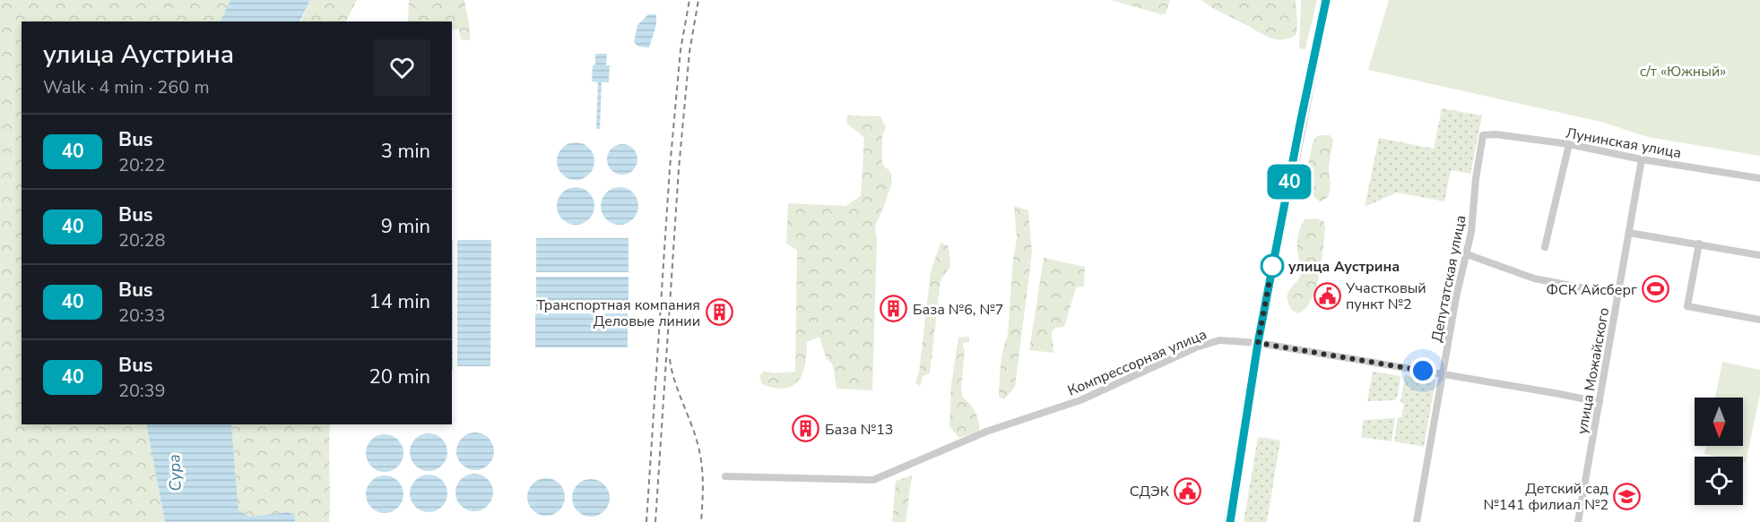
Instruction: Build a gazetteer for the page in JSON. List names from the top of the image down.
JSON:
{
  "streets": {
    "street": [
      "Лунинская улица",
      "Депутатская улица",
      "Компрессорная улица",
      "улица Можайского"
    ]
  },
  "crossings": [
    ["Лунинская улица", "Депутатская улица"],
    ["Лунинская улица", "улица Можайского"],
    ["Депутатская улица", "Компрессорная улица"],
    ["Компрессорная улица", "улица Можайского"]
  ],
  "water": ["Сура"],
  "parks": ["с/т «Южный»"],
  "places": {
    "other": ["улица Аустрина"],
    "sports": ["ФСК Айсберг"],
    "public building": ["Участковый пункт №2", "СДЭК"],
    "building": ["База №6, №7", "Транспортная компания Деловые линии", "База №13"],
    "school or university": ["Детский сад №141 филиал №2"]
  },
  "lines": ["bus line 40"],
  "north": "bottom",
  "page": {
    "on_map": "40",
    "heading": ["улица Аустрина", "Walk · 4 min · 260 m"],
    "list": [
      {
        "mark": "40",
        "name": "Bus",
        "note": "20:22",
        "value": "3 min"
      },
      {
        "mark": "40",
        "name": "Bus",
        "note": "20:28",
        "value": "9 min"
      },
      {
        "mark": "40",
        "name": "Bus",
        "note": "20:33",
        "value": "14 min"
      },
      {
        "mark": "40",
        "name": "Bus",
        "note": "20:39",
        "value": "20 min"
      }
    ]
  }
}
